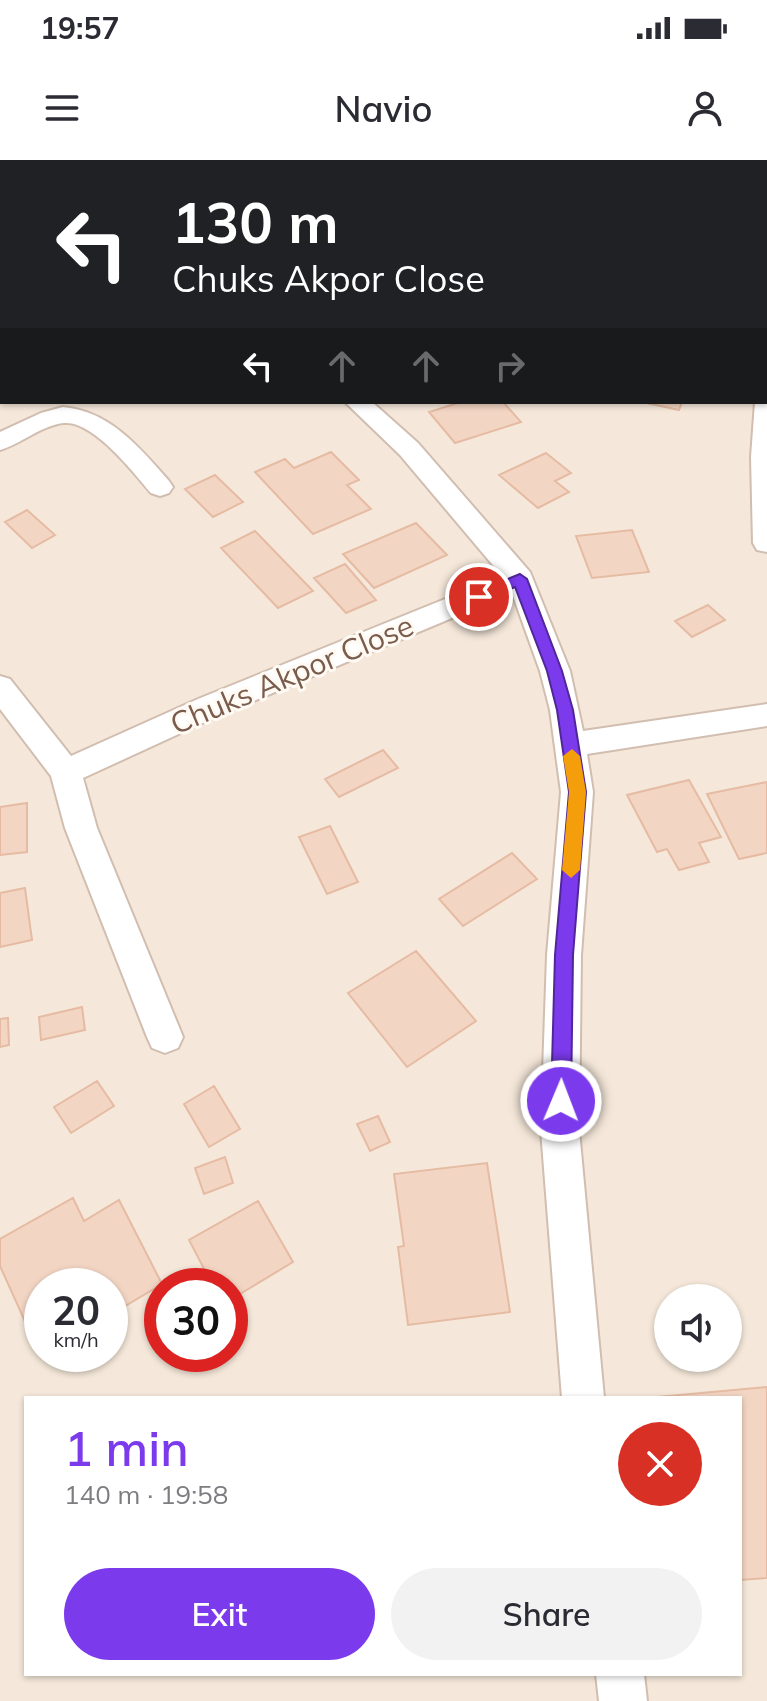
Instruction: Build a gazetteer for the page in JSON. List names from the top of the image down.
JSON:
{
  "streets": {
    "street": ["Chuks Akpor Close"]
  },
  "page": {
    "status": "19:57",
    "header": "Navio",
    "turn": ["130 m", "Chuks Akpor Close"],
    "speed": "20 km/h",
    "limit": "30",
    "heading": ["1 min", "140 m · 19:58"],
    "buttons": ["Exit", "Share"]
  }
}
